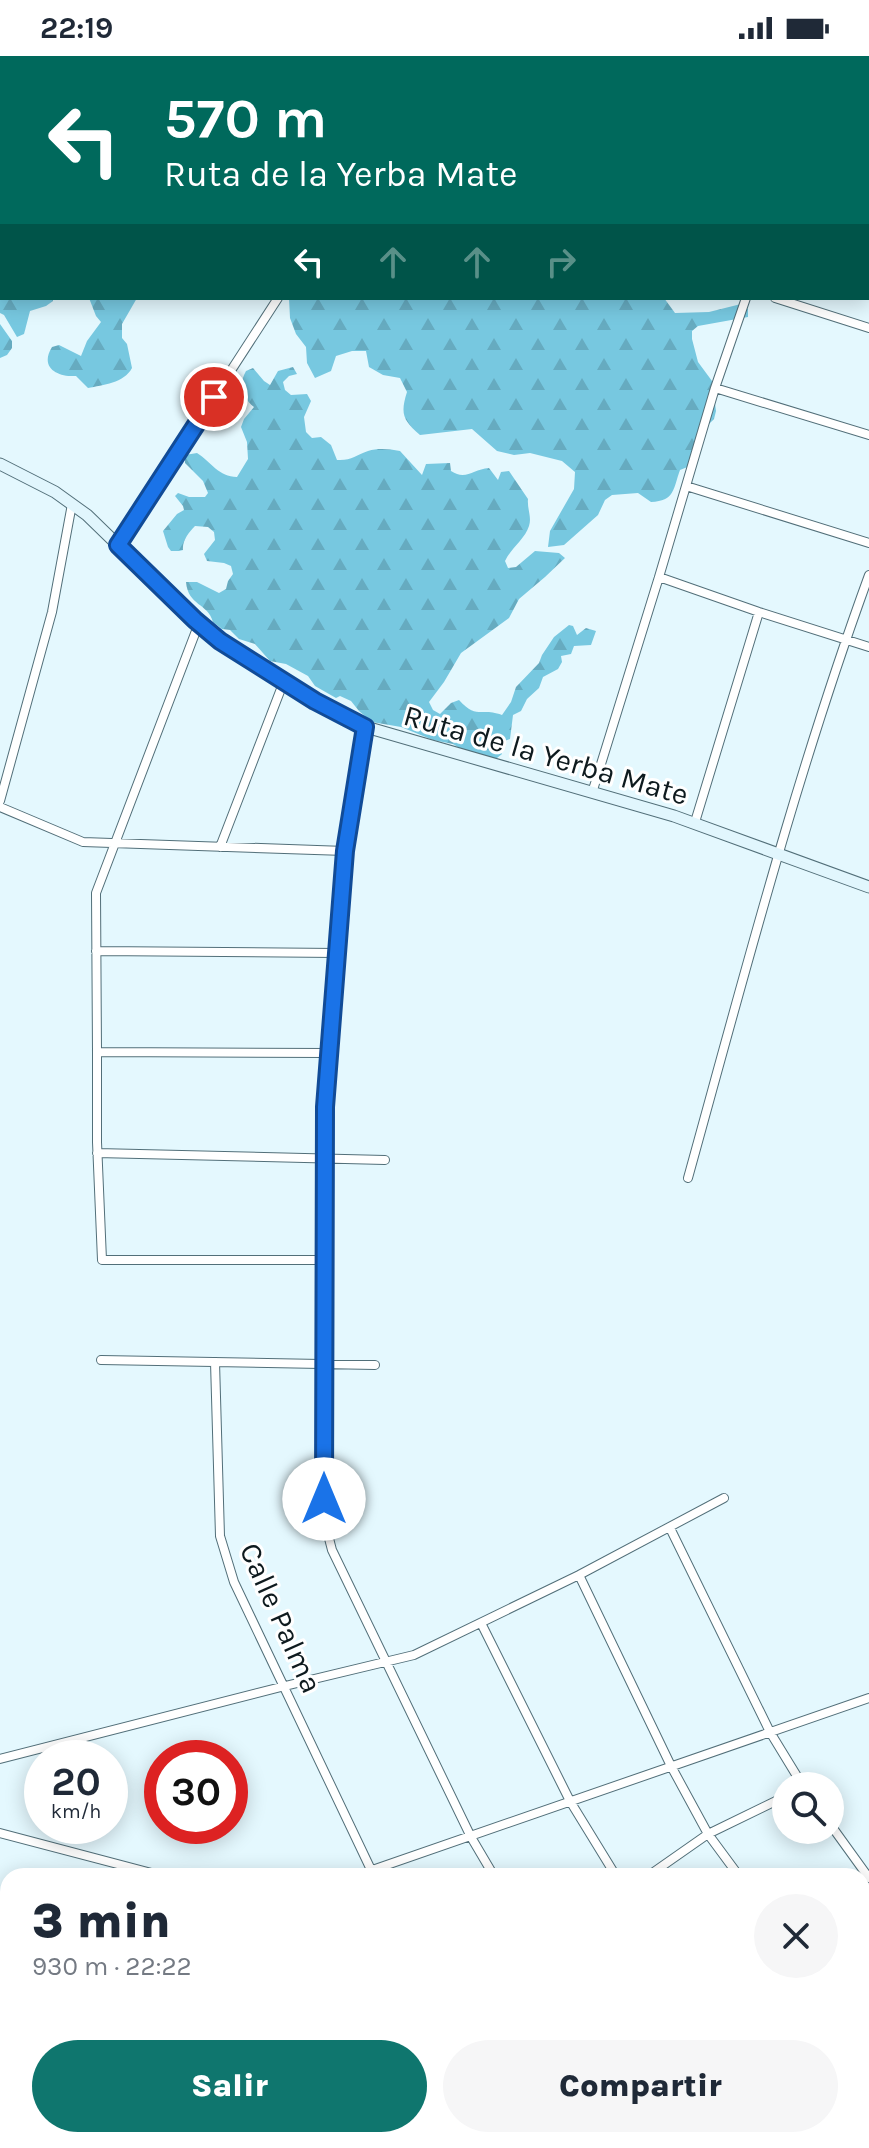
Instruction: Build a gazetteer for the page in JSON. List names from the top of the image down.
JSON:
{
  "streets": {
    "main road": ["Ruta de la Yerba Mate"],
    "street": ["Calle Palma"]
  },
  "page": {
    "status": "22:19",
    "turn": ["570 m", "Ruta de la Yerba Mate"],
    "speed": "20 km/h",
    "limit": "30",
    "heading": ["3 min", "930 m · 22:22"],
    "buttons": ["Salir", "Compartir"]
  }
}
